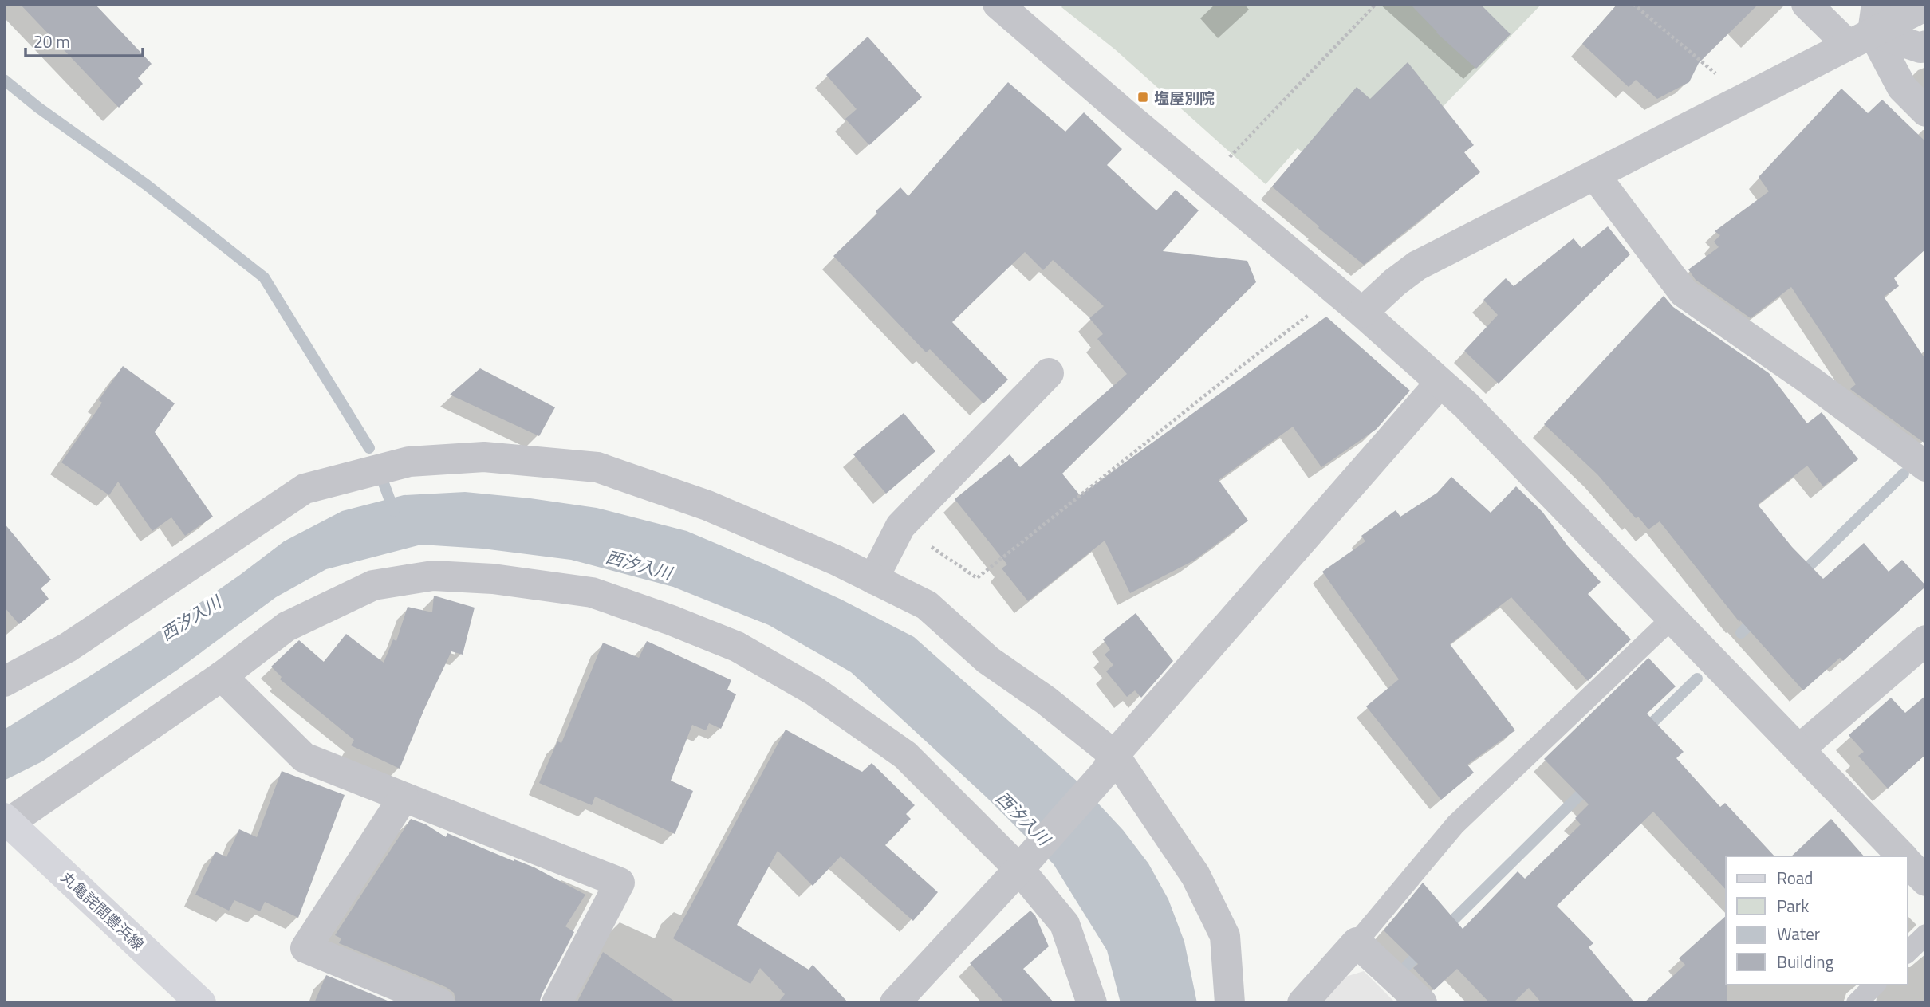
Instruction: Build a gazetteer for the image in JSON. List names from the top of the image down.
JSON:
{
  "streets": {
    "main road": ["丸亀詫間豊浜線"]
  },
  "water": ["西汐入川"],
  "places": {
    "transit": ["塩屋別院"]
  },
  "legend": [
    "Road",
    "Park",
    "Water",
    "Building"
  ],
  "scale_bar": "20 m"
}
